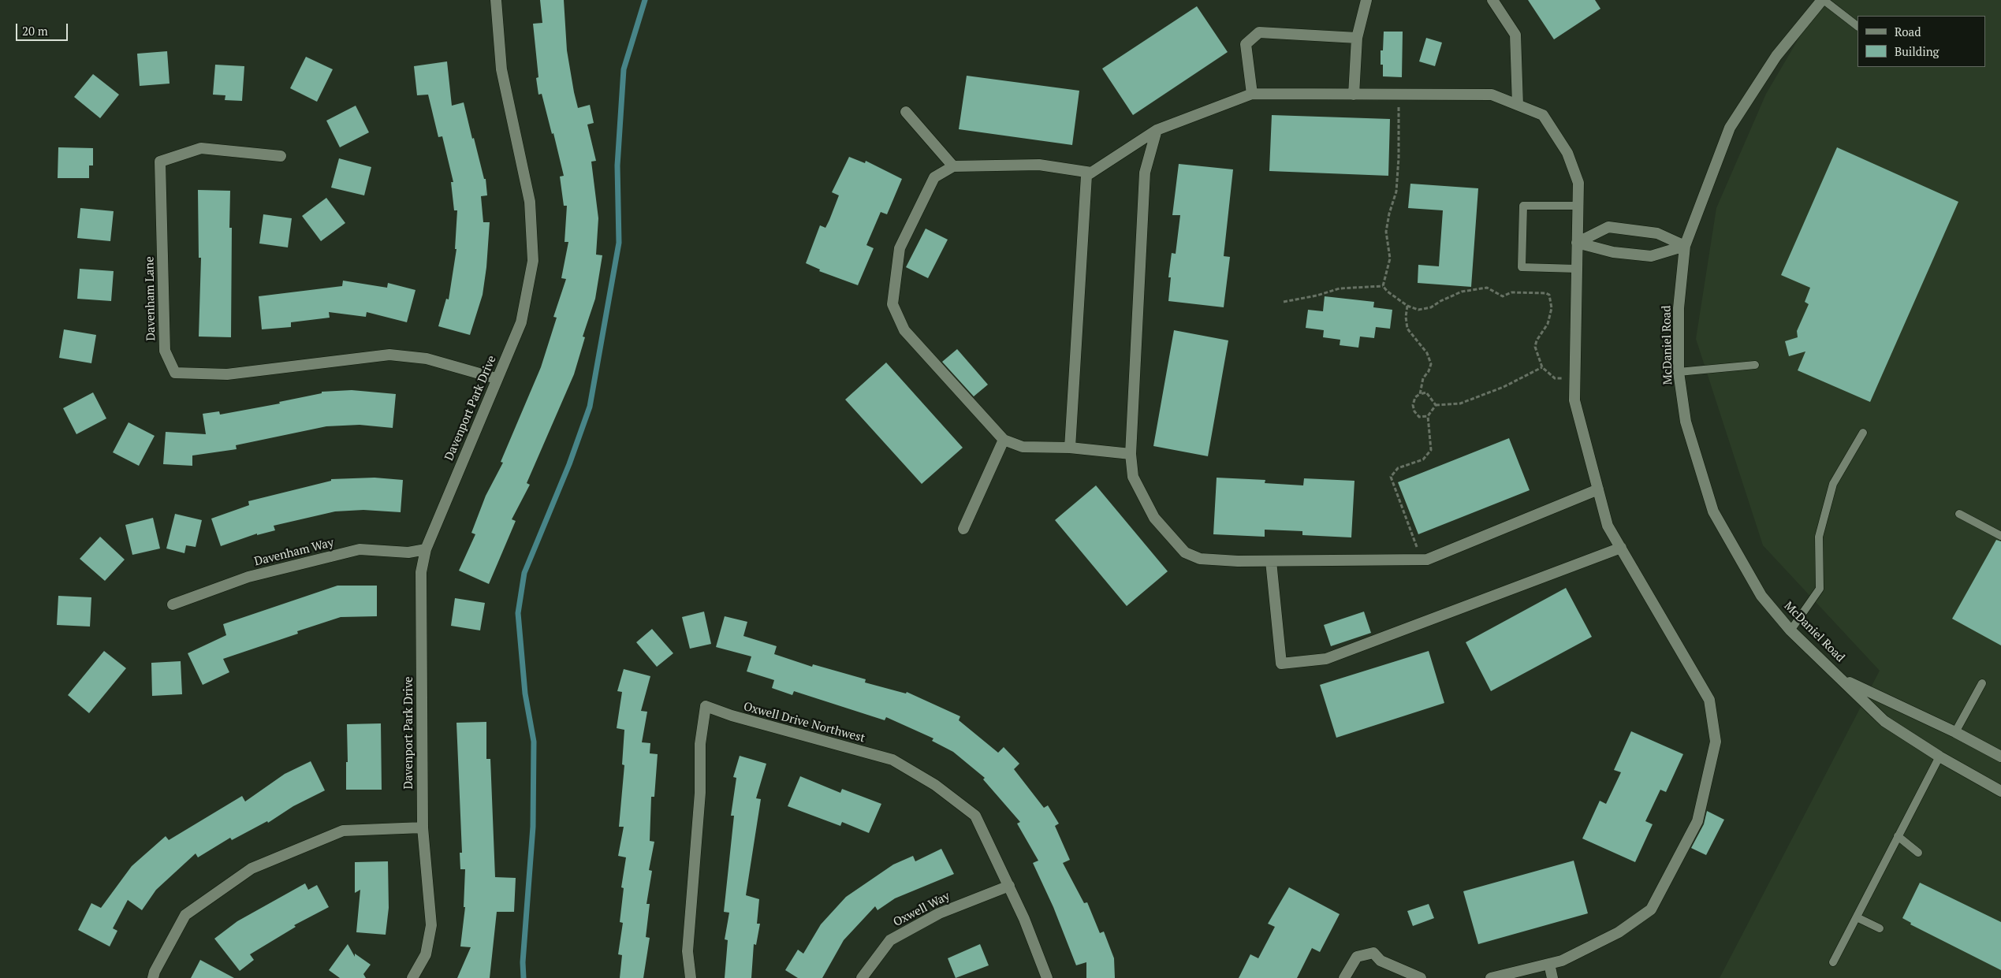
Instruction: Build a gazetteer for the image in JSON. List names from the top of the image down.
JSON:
{
  "streets": {
    "street": [
      "Davenham Lane",
      "McDaniel Road",
      "Davenport Park Drive",
      "Davenham Way",
      "Oxwell Drive Northwest",
      "Oxwell Way"
    ]
  },
  "crossings": [
    ["Davenham Lane", "Davenport Park Drive"],
    ["Davenport Park Drive", "Davenham Way"],
    ["Oxwell Drive Northwest", "Oxwell Way"]
  ],
  "legend": ["Road", "Building"],
  "scale_bar": "20 m"
}
